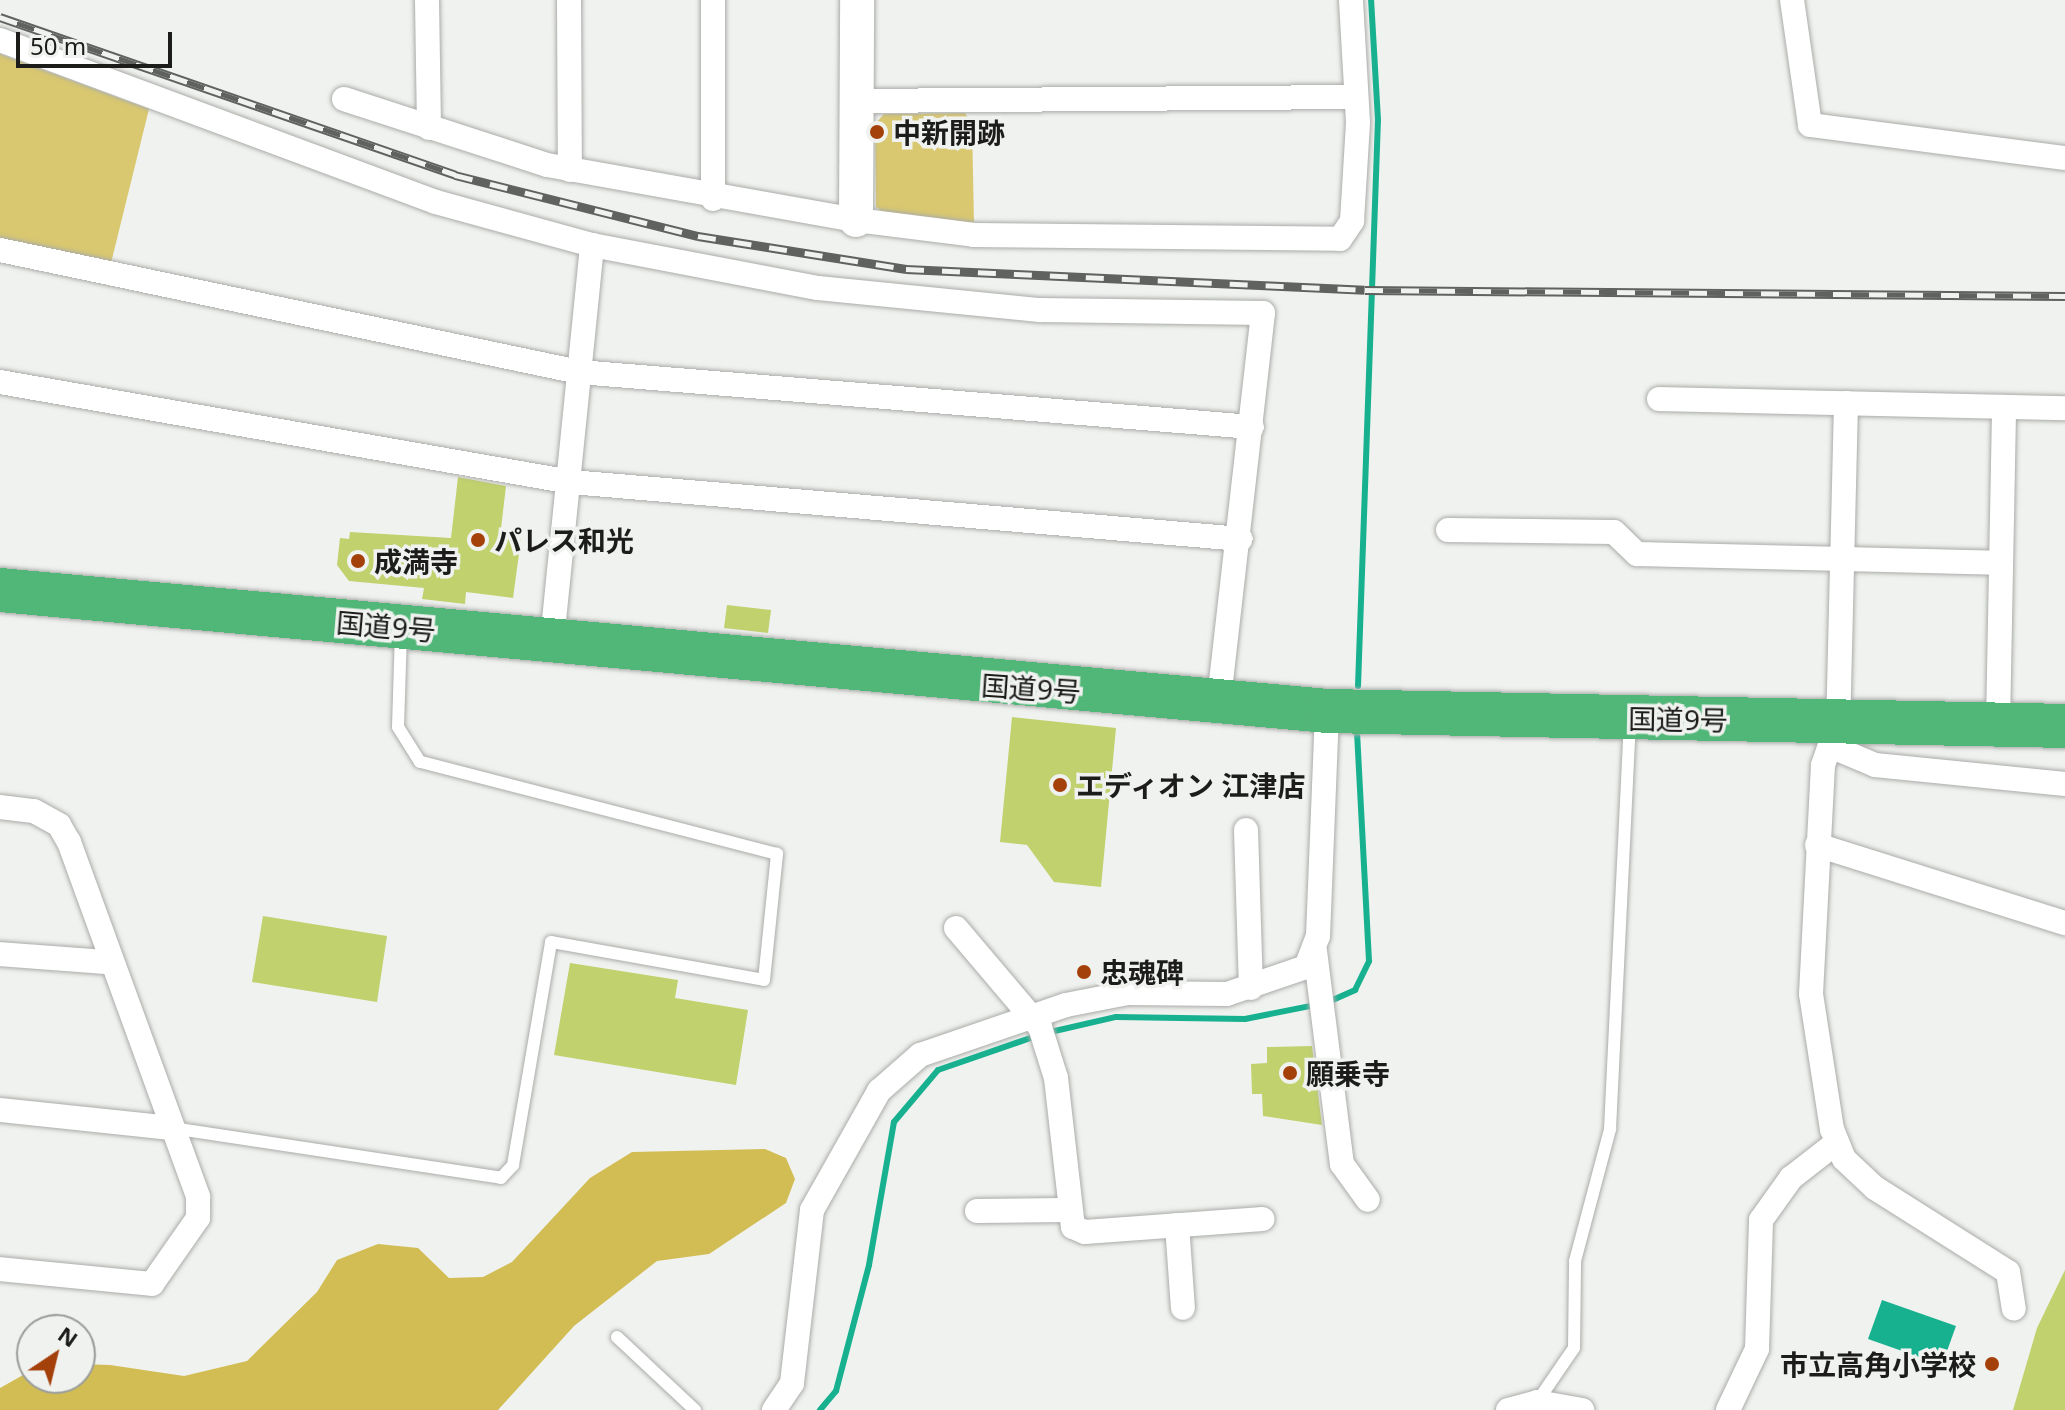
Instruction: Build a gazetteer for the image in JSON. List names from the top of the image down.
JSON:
{
  "streets": {
    "highway": ["国道9号"]
  },
  "places": [
    "中新開跡",
    "パレス和光",
    "成満寺",
    "エディオン 江津店",
    "忠魂碑",
    "願乗寺",
    "市立高角小学校"
  ],
  "scale_bar": "50 m",
  "north": "top right"
}
